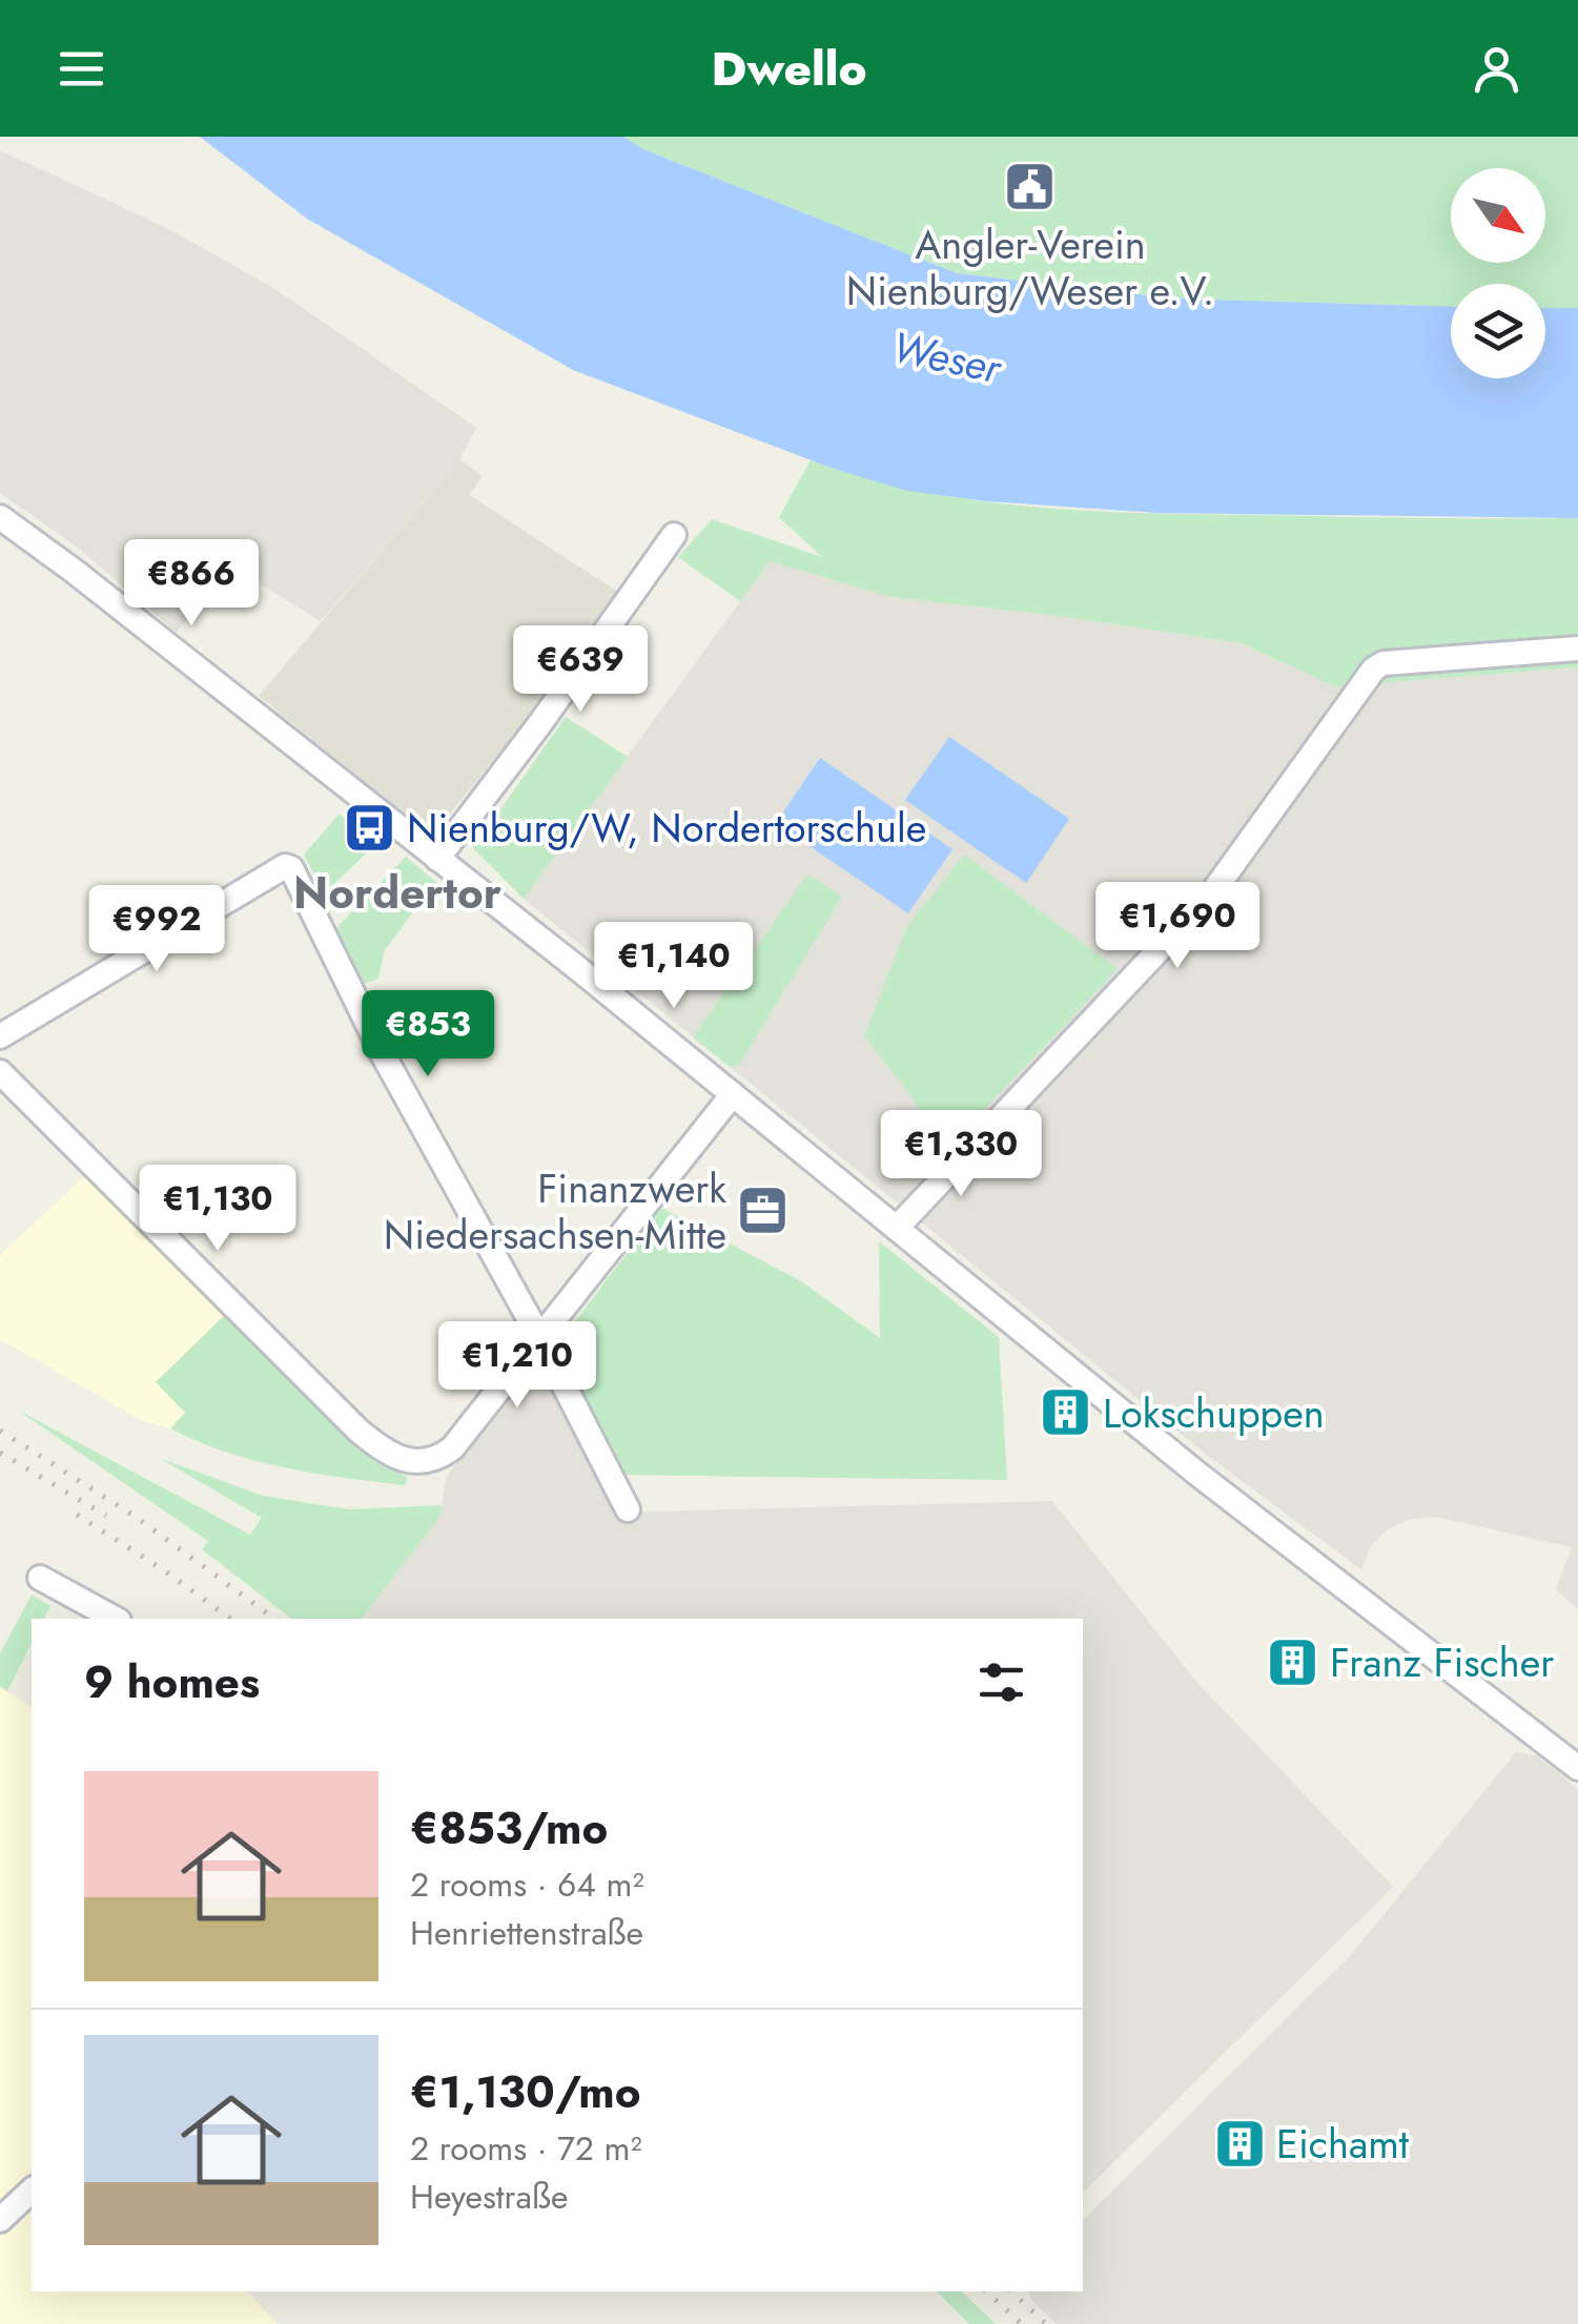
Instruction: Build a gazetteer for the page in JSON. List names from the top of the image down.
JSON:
{
  "districts": ["Nordertor"],
  "water": ["Weser"],
  "places": {
    "public building": ["Angler-Verein Nienburg/Weser e.V."],
    "bus stop": ["Nienburg/W, Nordertorschule"],
    "office": ["Finanzwerk Niedersachsen-Mitte"],
    "building": ["Lokschuppen", "Franz Fischer", "Eichamt"]
  },
  "north": "bottom right",
  "page": {
    "header": "Dwello",
    "price": [
      "€866",
      "€639",
      "€1,690",
      "€992",
      "€1,140",
      "€853",
      "€1,330",
      "€1,130",
      "€1,210"
    ],
    "heading": "9 homes",
    "list": [
      {
        "name": "€853/mo",
        "note": "2 rooms · 64 m² · Henriettenstraße"
      },
      {
        "name": "€1,130/mo",
        "note": "2 rooms · 72 m² · Heyestraße"
      }
    ]
  }
}
